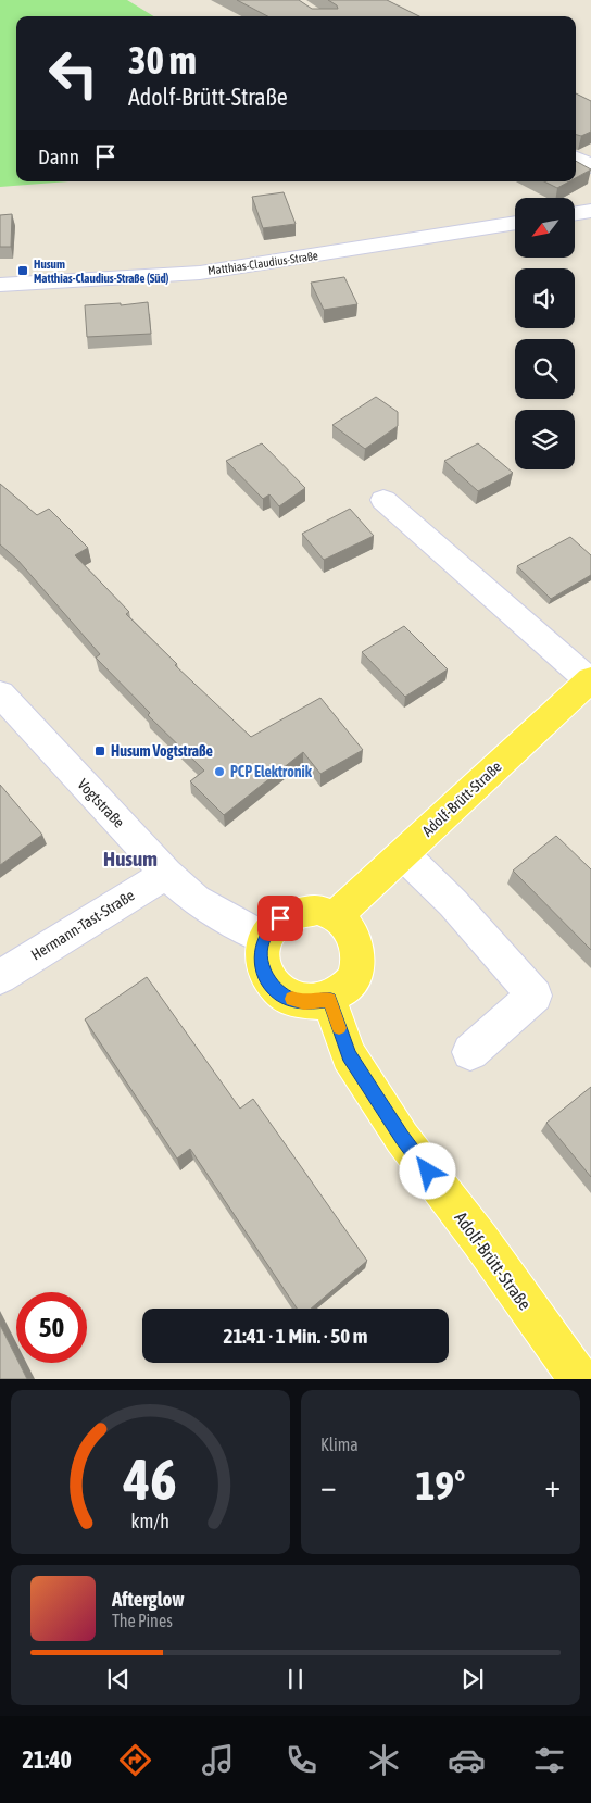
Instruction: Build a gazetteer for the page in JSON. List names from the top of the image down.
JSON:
{
  "streets": {
    "main road": ["Adolf-Brütt-Straße"],
    "street": ["Matthias-Claudius-Straße", "Vogtstraße", "Hermann-Tast-Straße"]
  },
  "crossings": [
    ["Adolf-Brütt-Straße", "Vogtstraße"],
    ["Vogtstraße", "Hermann-Tast-Straße"]
  ],
  "districts": ["Husum"],
  "places": {
    "transit": ["Husum Matthias-Claudius-Straße (Süd)", "Husum Vogtstraße"],
    "other": ["PCP Elektronik"]
  },
  "north": "bottom left",
  "page": {
    "turn": ["30 m", "Adolf-Brütt-Straße"],
    "then": "Dann",
    "limit": "50",
    "trip": "21:41 · 1 Min. · 50 m",
    "tile": "Klima",
    "heat": ["−", "19°", "+"],
    "song": ["Afterglow", "The Pines"],
    "tabs": "21:40",
    "gauge": ["46", "km/h"]
  }
}
